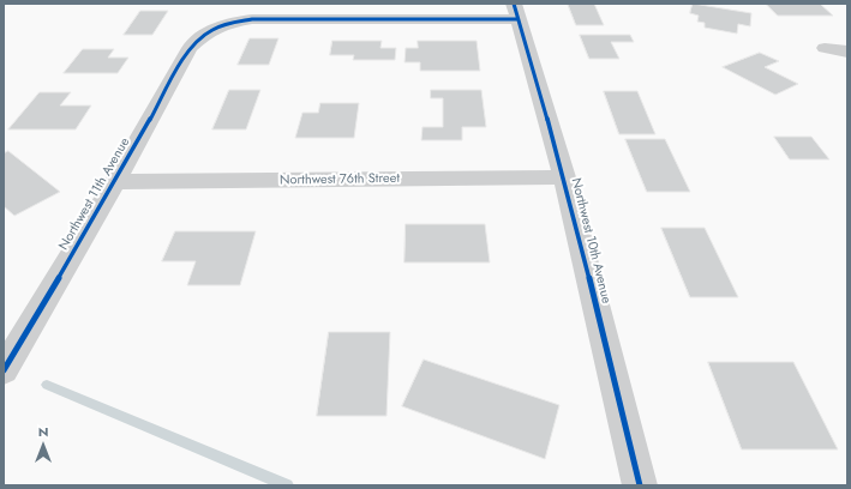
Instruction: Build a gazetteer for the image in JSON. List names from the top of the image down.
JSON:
{
  "streets": {
    "street": ["Northwest 76th Street", "Northwest 11th Avenue", "Northwest 10th Avenue"]
  },
  "crossings": [
    ["Northwest 76th Street", "Northwest 11th Avenue"],
    ["Northwest 76th Street", "Northwest 10th Avenue"],
    ["Northwest 11th Avenue", "Northwest 10th Avenue"]
  ],
  "north": "top"
}
